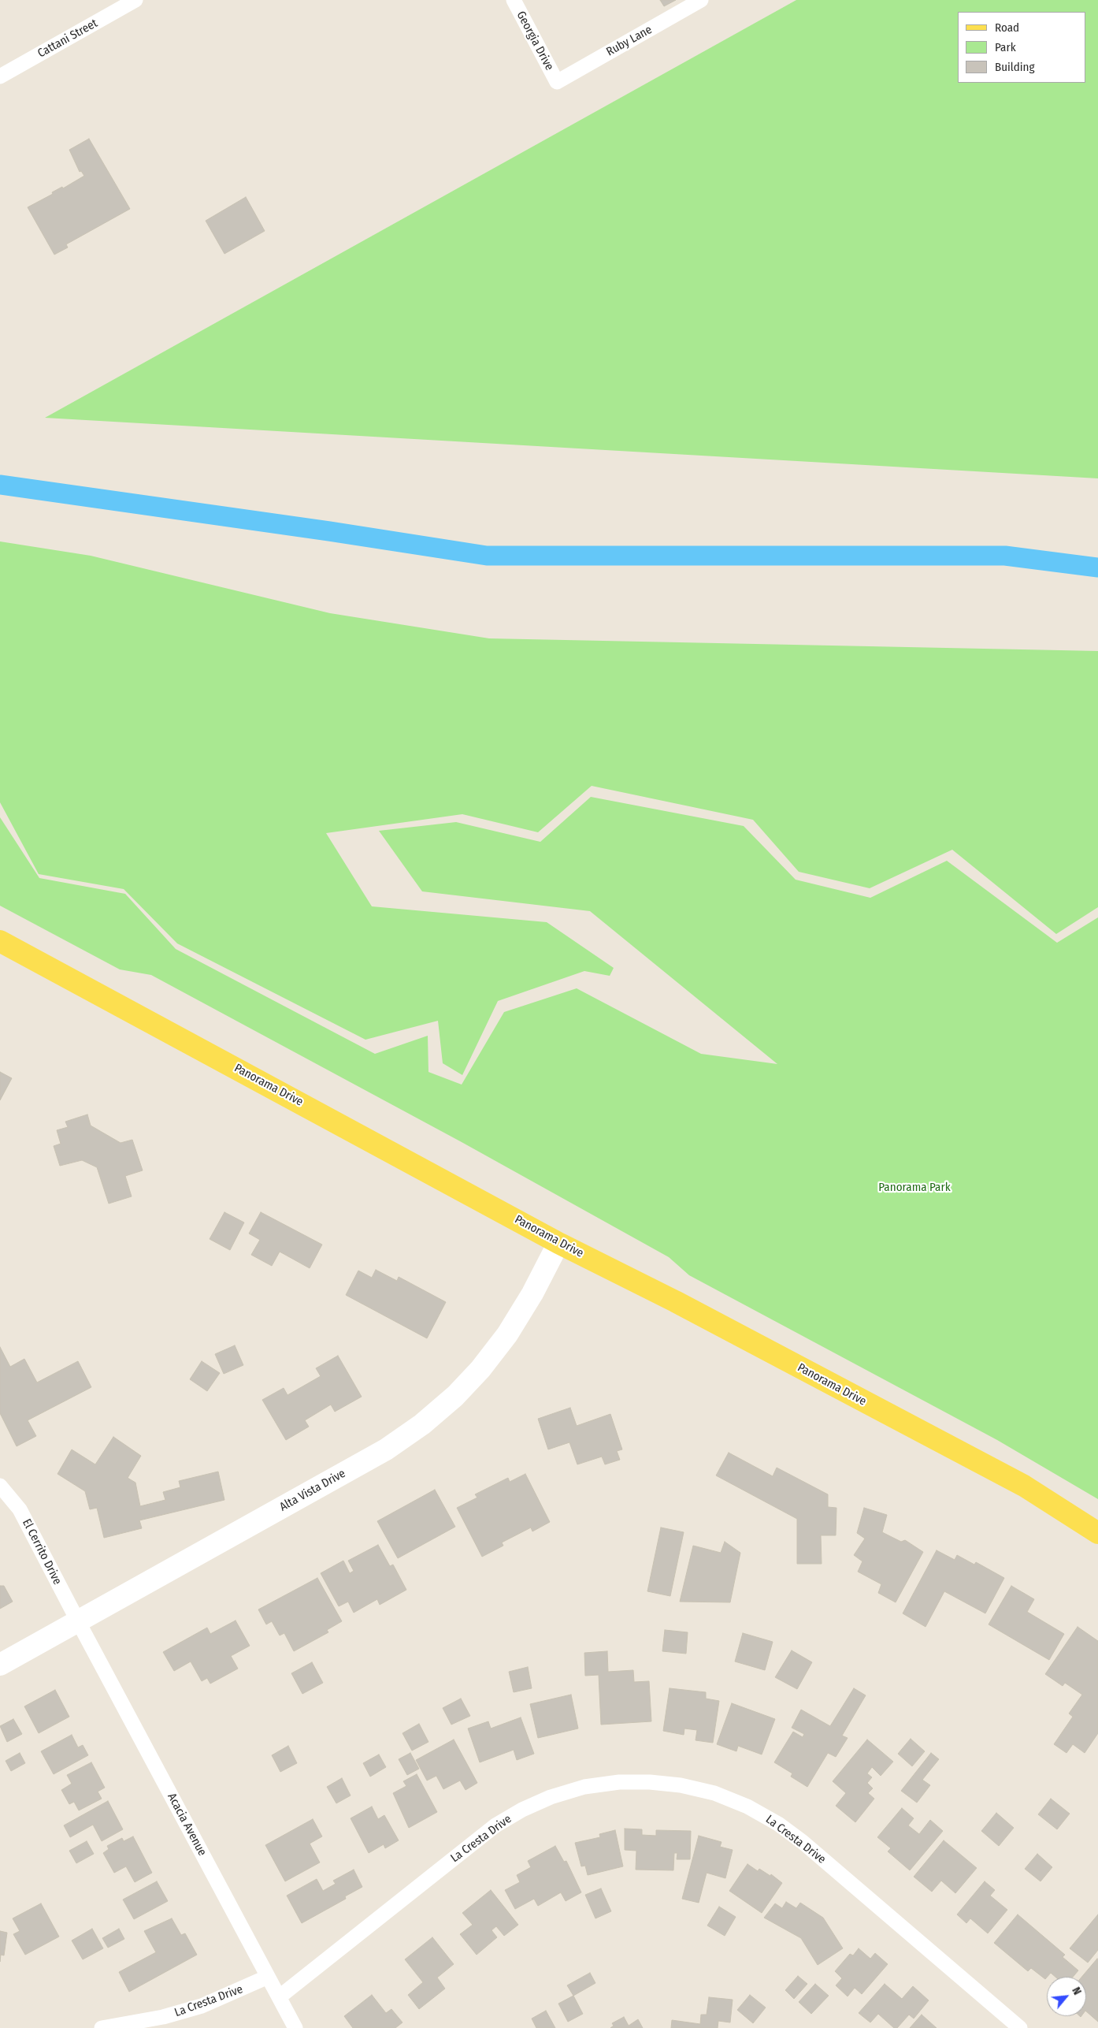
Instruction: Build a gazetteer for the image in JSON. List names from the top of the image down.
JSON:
{
  "streets": {
    "main road": ["Panorama Drive"],
    "street": [
      "Cattani Street",
      "Georgia Drive",
      "Ruby Lane",
      "Alta Vista Drive",
      "El Cerrito Drive",
      "Acacia Avenue",
      "La Cresta Drive"
    ]
  },
  "crossings": [
    ["Georgia Drive", "Ruby Lane"],
    ["Panorama Drive", "Alta Vista Drive"],
    ["Alta Vista Drive", "El Cerrito Drive"],
    ["Alta Vista Drive", "Acacia Avenue"],
    ["El Cerrito Drive", "Acacia Avenue"],
    ["Acacia Avenue", "La Cresta Drive"]
  ],
  "parks": ["Panorama Park"],
  "legend": ["Road", "Park", "Building"],
  "north": "top right"
}
